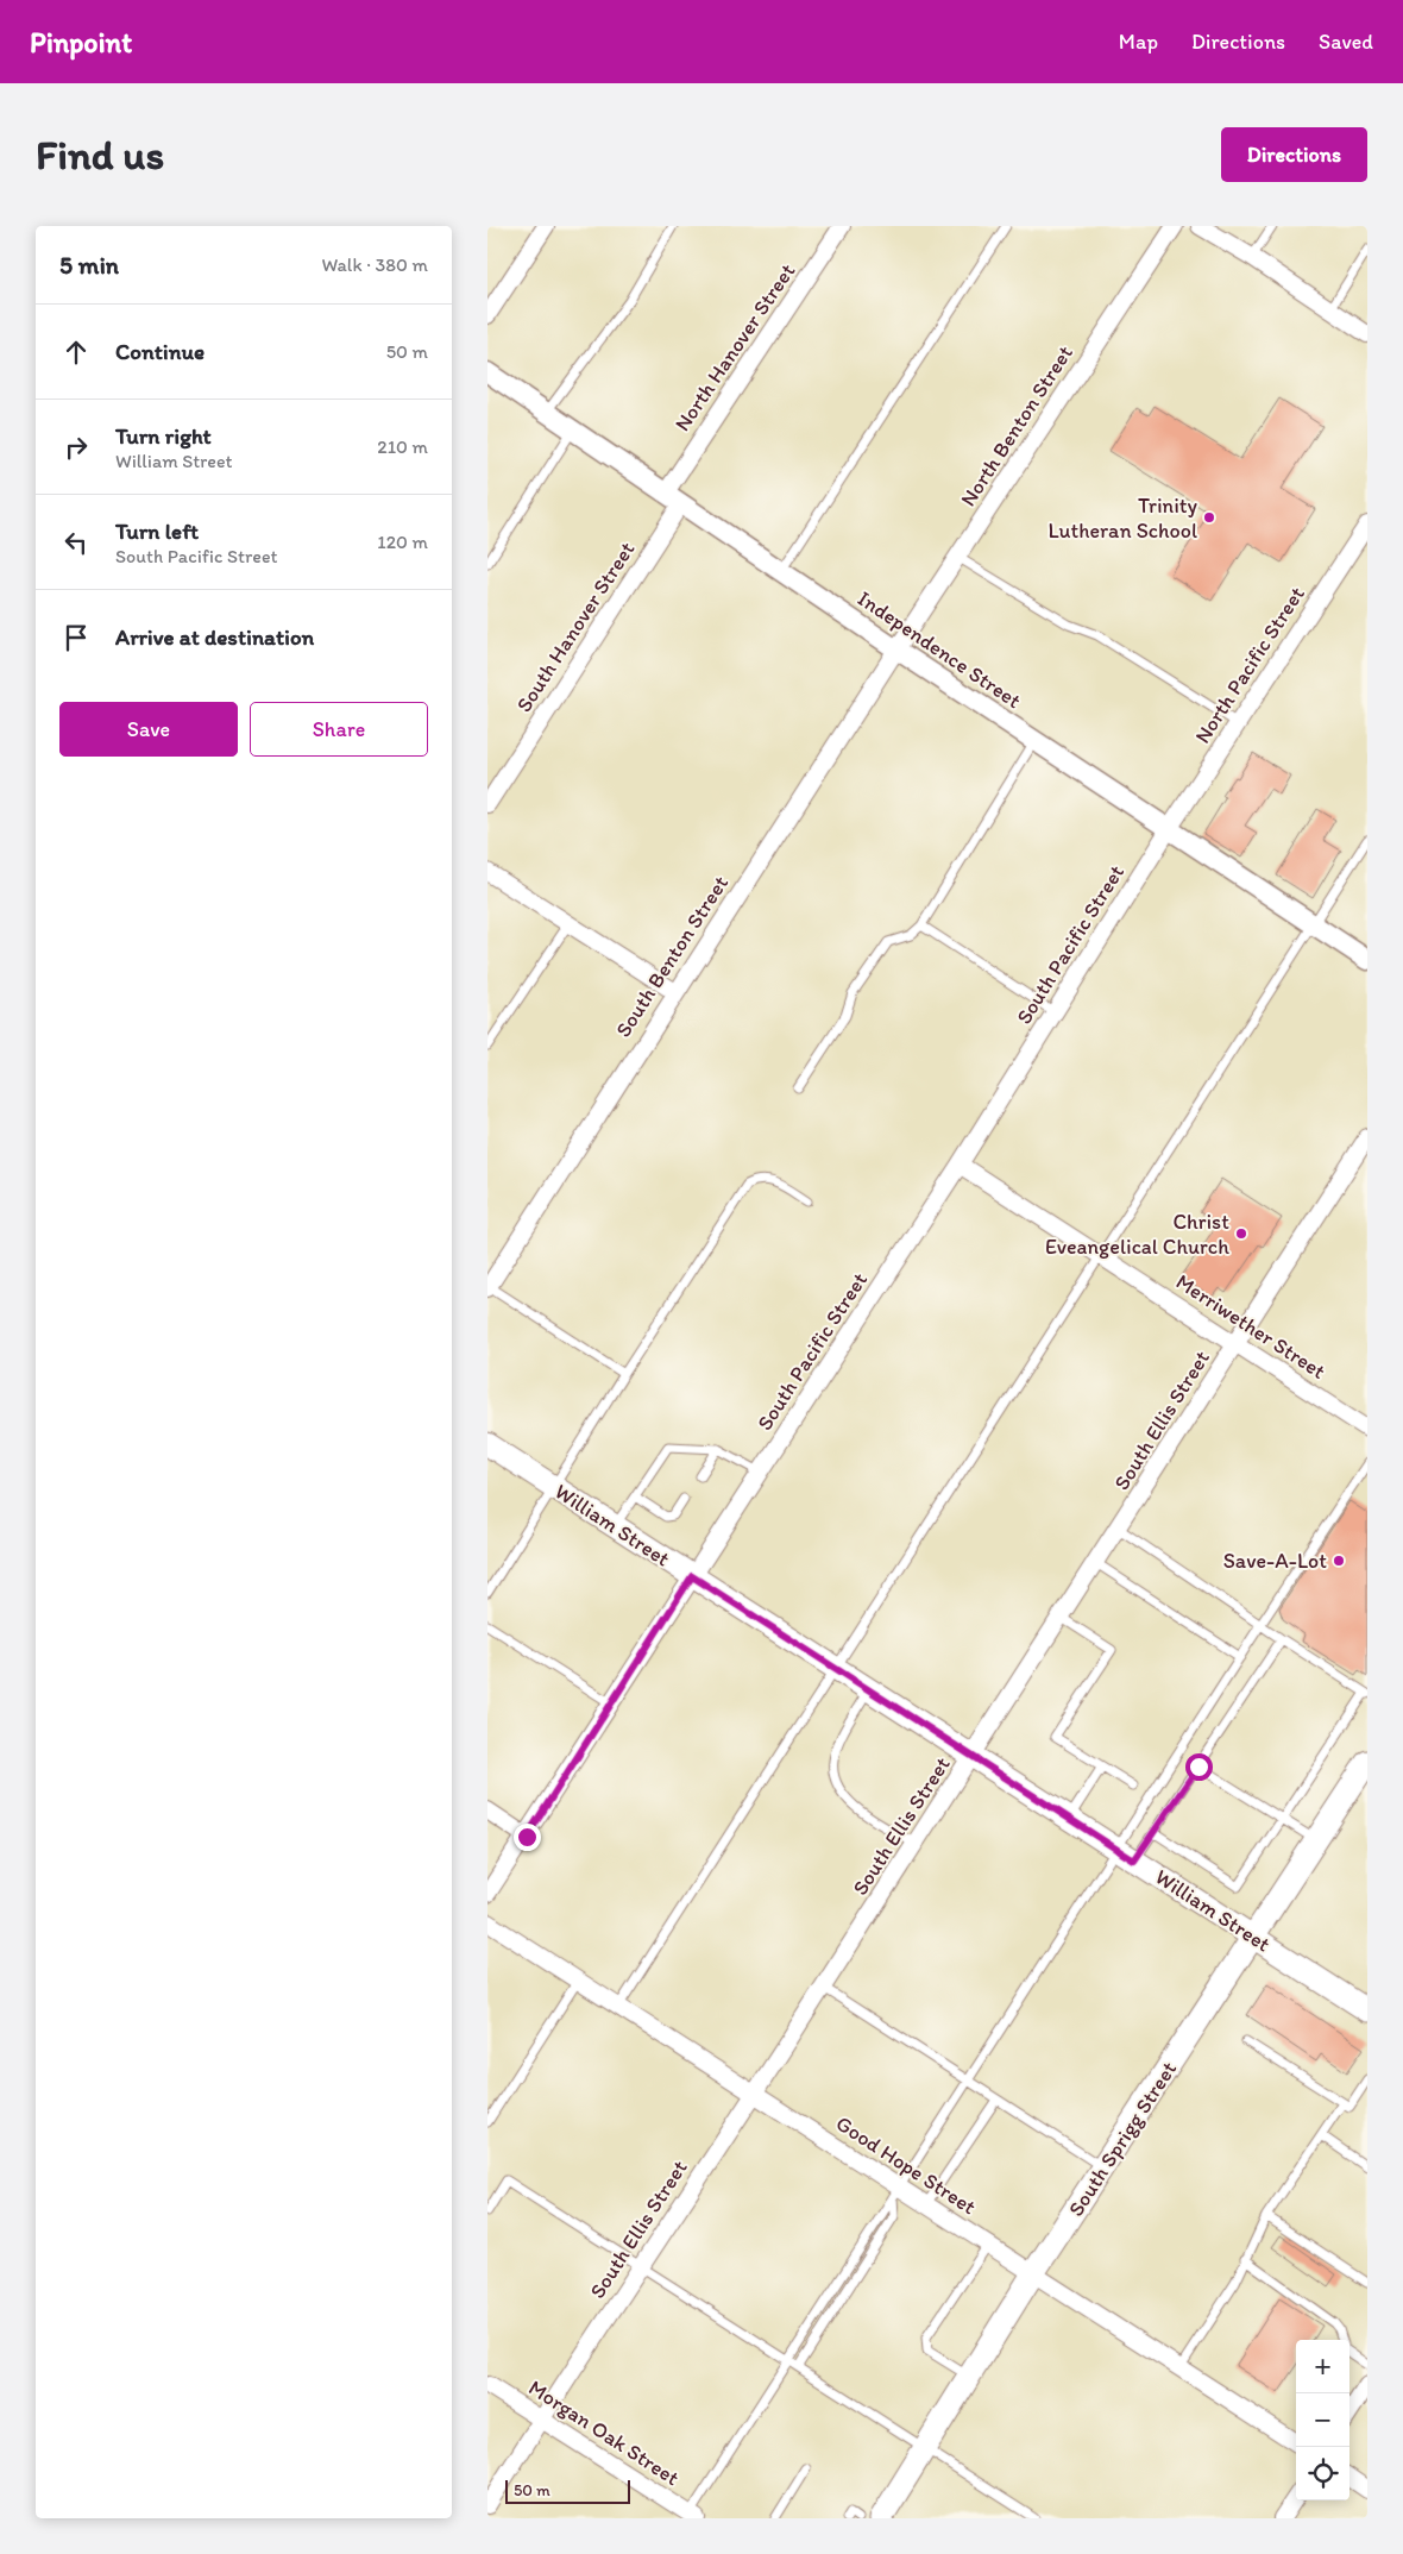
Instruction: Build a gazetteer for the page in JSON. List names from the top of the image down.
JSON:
{
  "streets": {
    "main road": ["William Street", "South Sprigg Street"],
    "street": [
      "North Hanover Street",
      "North Benton Street",
      "South Hanover Street",
      "Independence Street",
      "North Pacific Street",
      "South Pacific Street",
      "South Benton Street",
      "Merriwether Street",
      "South Ellis Street",
      "Good Hope Street",
      "Morgan Oak Street"
    ]
  },
  "crossings": [
    ["North Hanover Street", "South Hanover Street"],
    ["North Hanover Street", "Independence Street"],
    ["North Benton Street", "Independence Street"],
    ["North Benton Street", "South Benton Street"],
    ["South Hanover Street", "Independence Street"],
    ["Independence Street", "North Pacific Street"],
    ["Independence Street", "South Pacific Street"],
    ["Independence Street", "South Benton Street"],
    ["North Pacific Street", "South Pacific Street"],
    ["South Pacific Street", "Merriwether Street"],
    ["South Pacific Street", "William Street"],
    ["Merriwether Street", "South Ellis Street"],
    ["South Ellis Street", "William Street"],
    ["South Ellis Street", "Good Hope Street"],
    ["South Ellis Street", "Morgan Oak Street"],
    ["William Street", "South Sprigg Street"],
    ["South Sprigg Street", "Good Hope Street"]
  ],
  "places": ["Trinity Lutheran School", "Christ Eveangelical Church", "Save-A-Lot"],
  "scale_bar": "50 m",
  "page": {
    "header": "Pinpoint",
    "nav": ["Map", "Directions", "Saved"],
    "buttons": [
      "Directions",
      ["Save", "Share"]
    ],
    "title": "Find us",
    "heading": ["5 min", "Walk · 380 m"],
    "list": [
      ["Continue", "50 m"],
      ["Turn right", "William Street", "210 m"],
      ["Turn left", "South Pacific Street", "120 m"],
      "Arrive at destination"
    ],
    "map_buttons": ["+", "−"],
    "scale": "50 m"
  }
}
